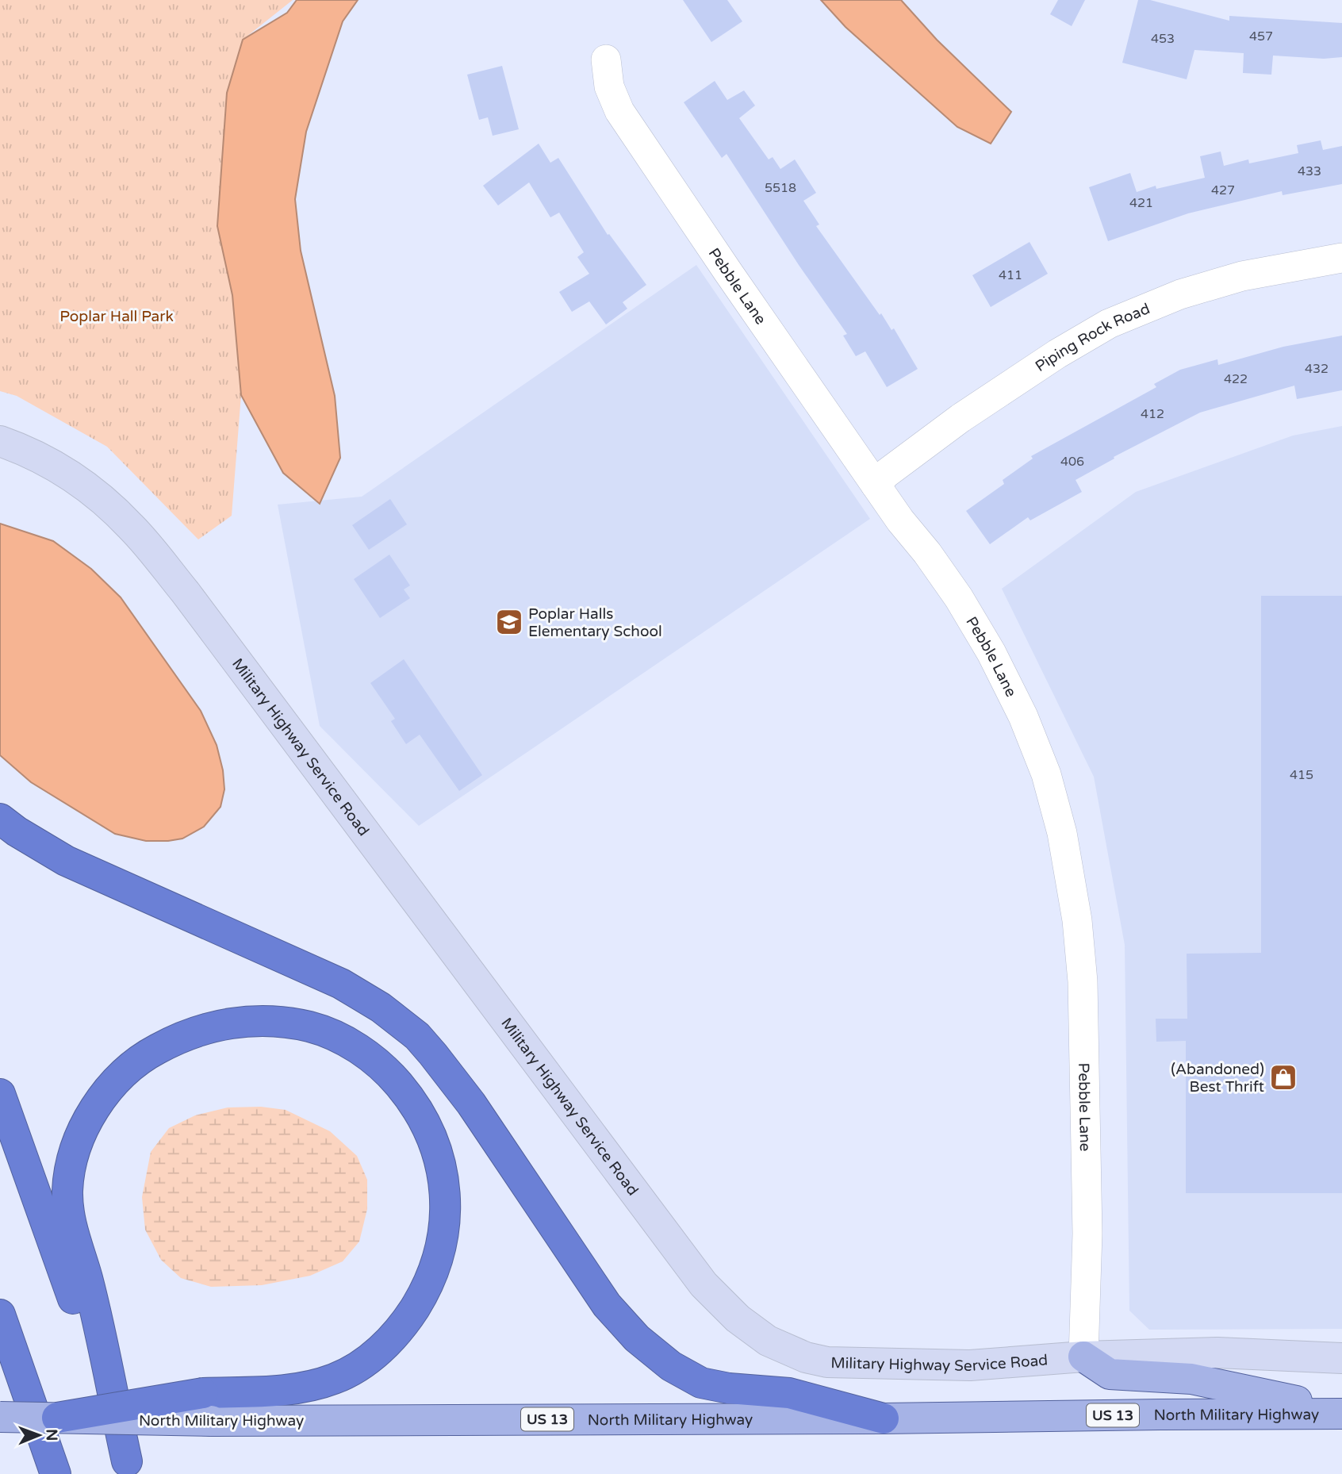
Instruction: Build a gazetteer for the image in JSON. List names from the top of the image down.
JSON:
{
  "streets": {
    "main road": ["North Military Highway", "US 13"],
    "street": ["Pebble Lane", "Piping Rock Road", "Military Highway Service Road"]
  },
  "crossings": [
    ["Pebble Lane", "Piping Rock Road"],
    ["Pebble Lane", "Military Highway Service Road"]
  ],
  "parks": ["Poplar Hall Park"],
  "places": {
    "school or university": ["Poplar Halls Elementary School"],
    "shop": ["(Abandoned) Best Thrift"]
  },
  "house_numbers": [
    "457",
    "453",
    "433",
    "5518",
    "427",
    "421",
    "411",
    "432",
    "422",
    "412",
    "406",
    "415"
  ],
  "north": "right"
}
